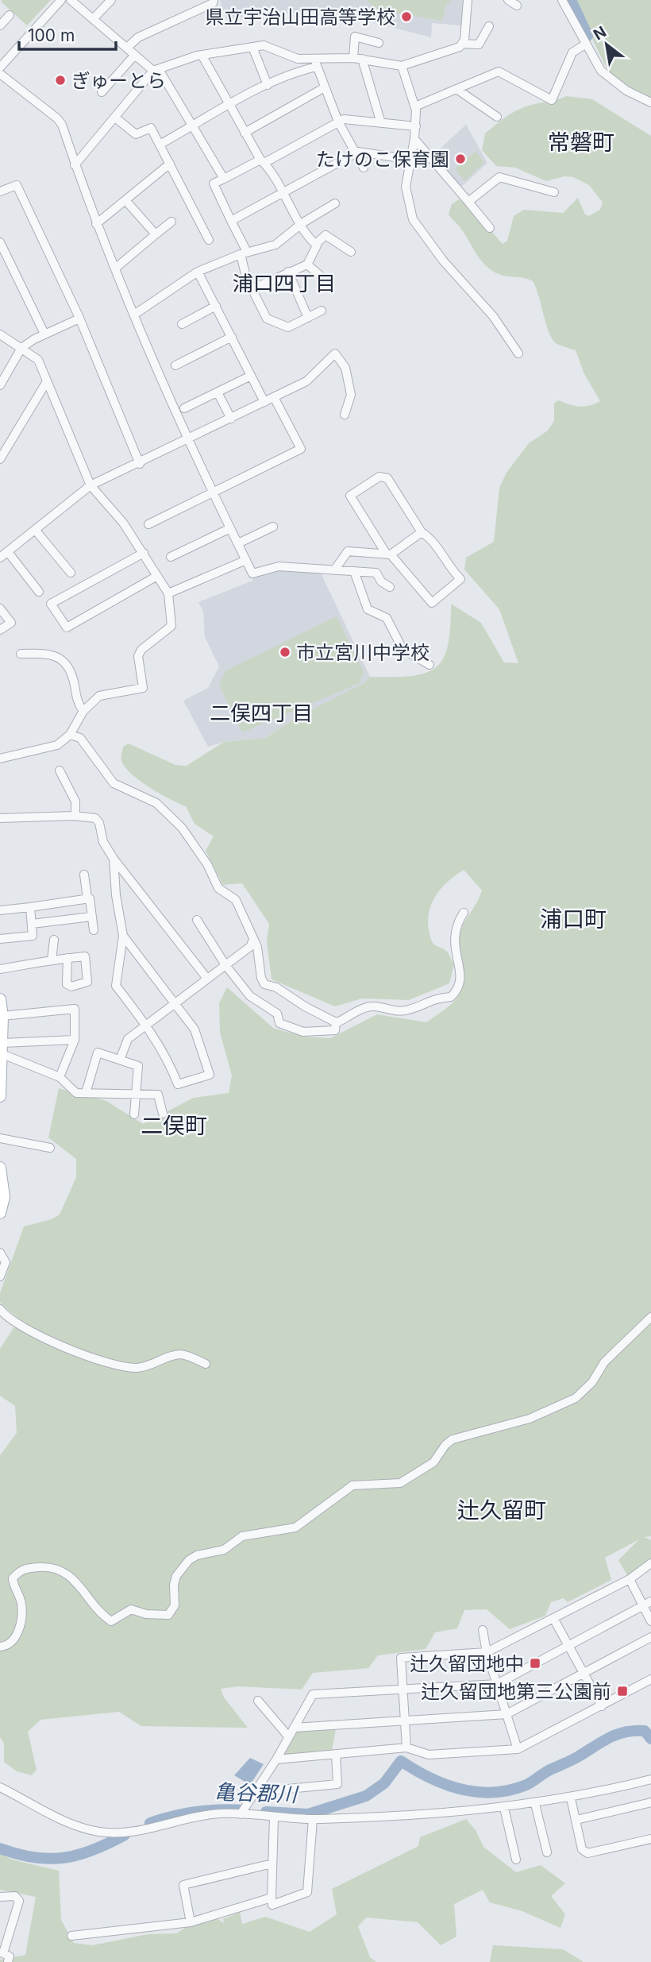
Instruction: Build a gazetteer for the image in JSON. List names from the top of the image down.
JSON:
{
  "districts": [
    "常磐町",
    "浦口四丁目",
    "二俣四丁目",
    "浦口町",
    "二俣町",
    "辻久留町"
  ],
  "water": ["亀谷郡川"],
  "places": {
    "other": [
      "県立宇治山田高等学校",
      "ぎゅーとら",
      "たけのこ保育園",
      "市立宮川中学校"
    ],
    "transit": ["辻久留団地中", "辻久留団地第三公園前"]
  },
  "scale_bar": "100 m",
  "north": "top left"
}
